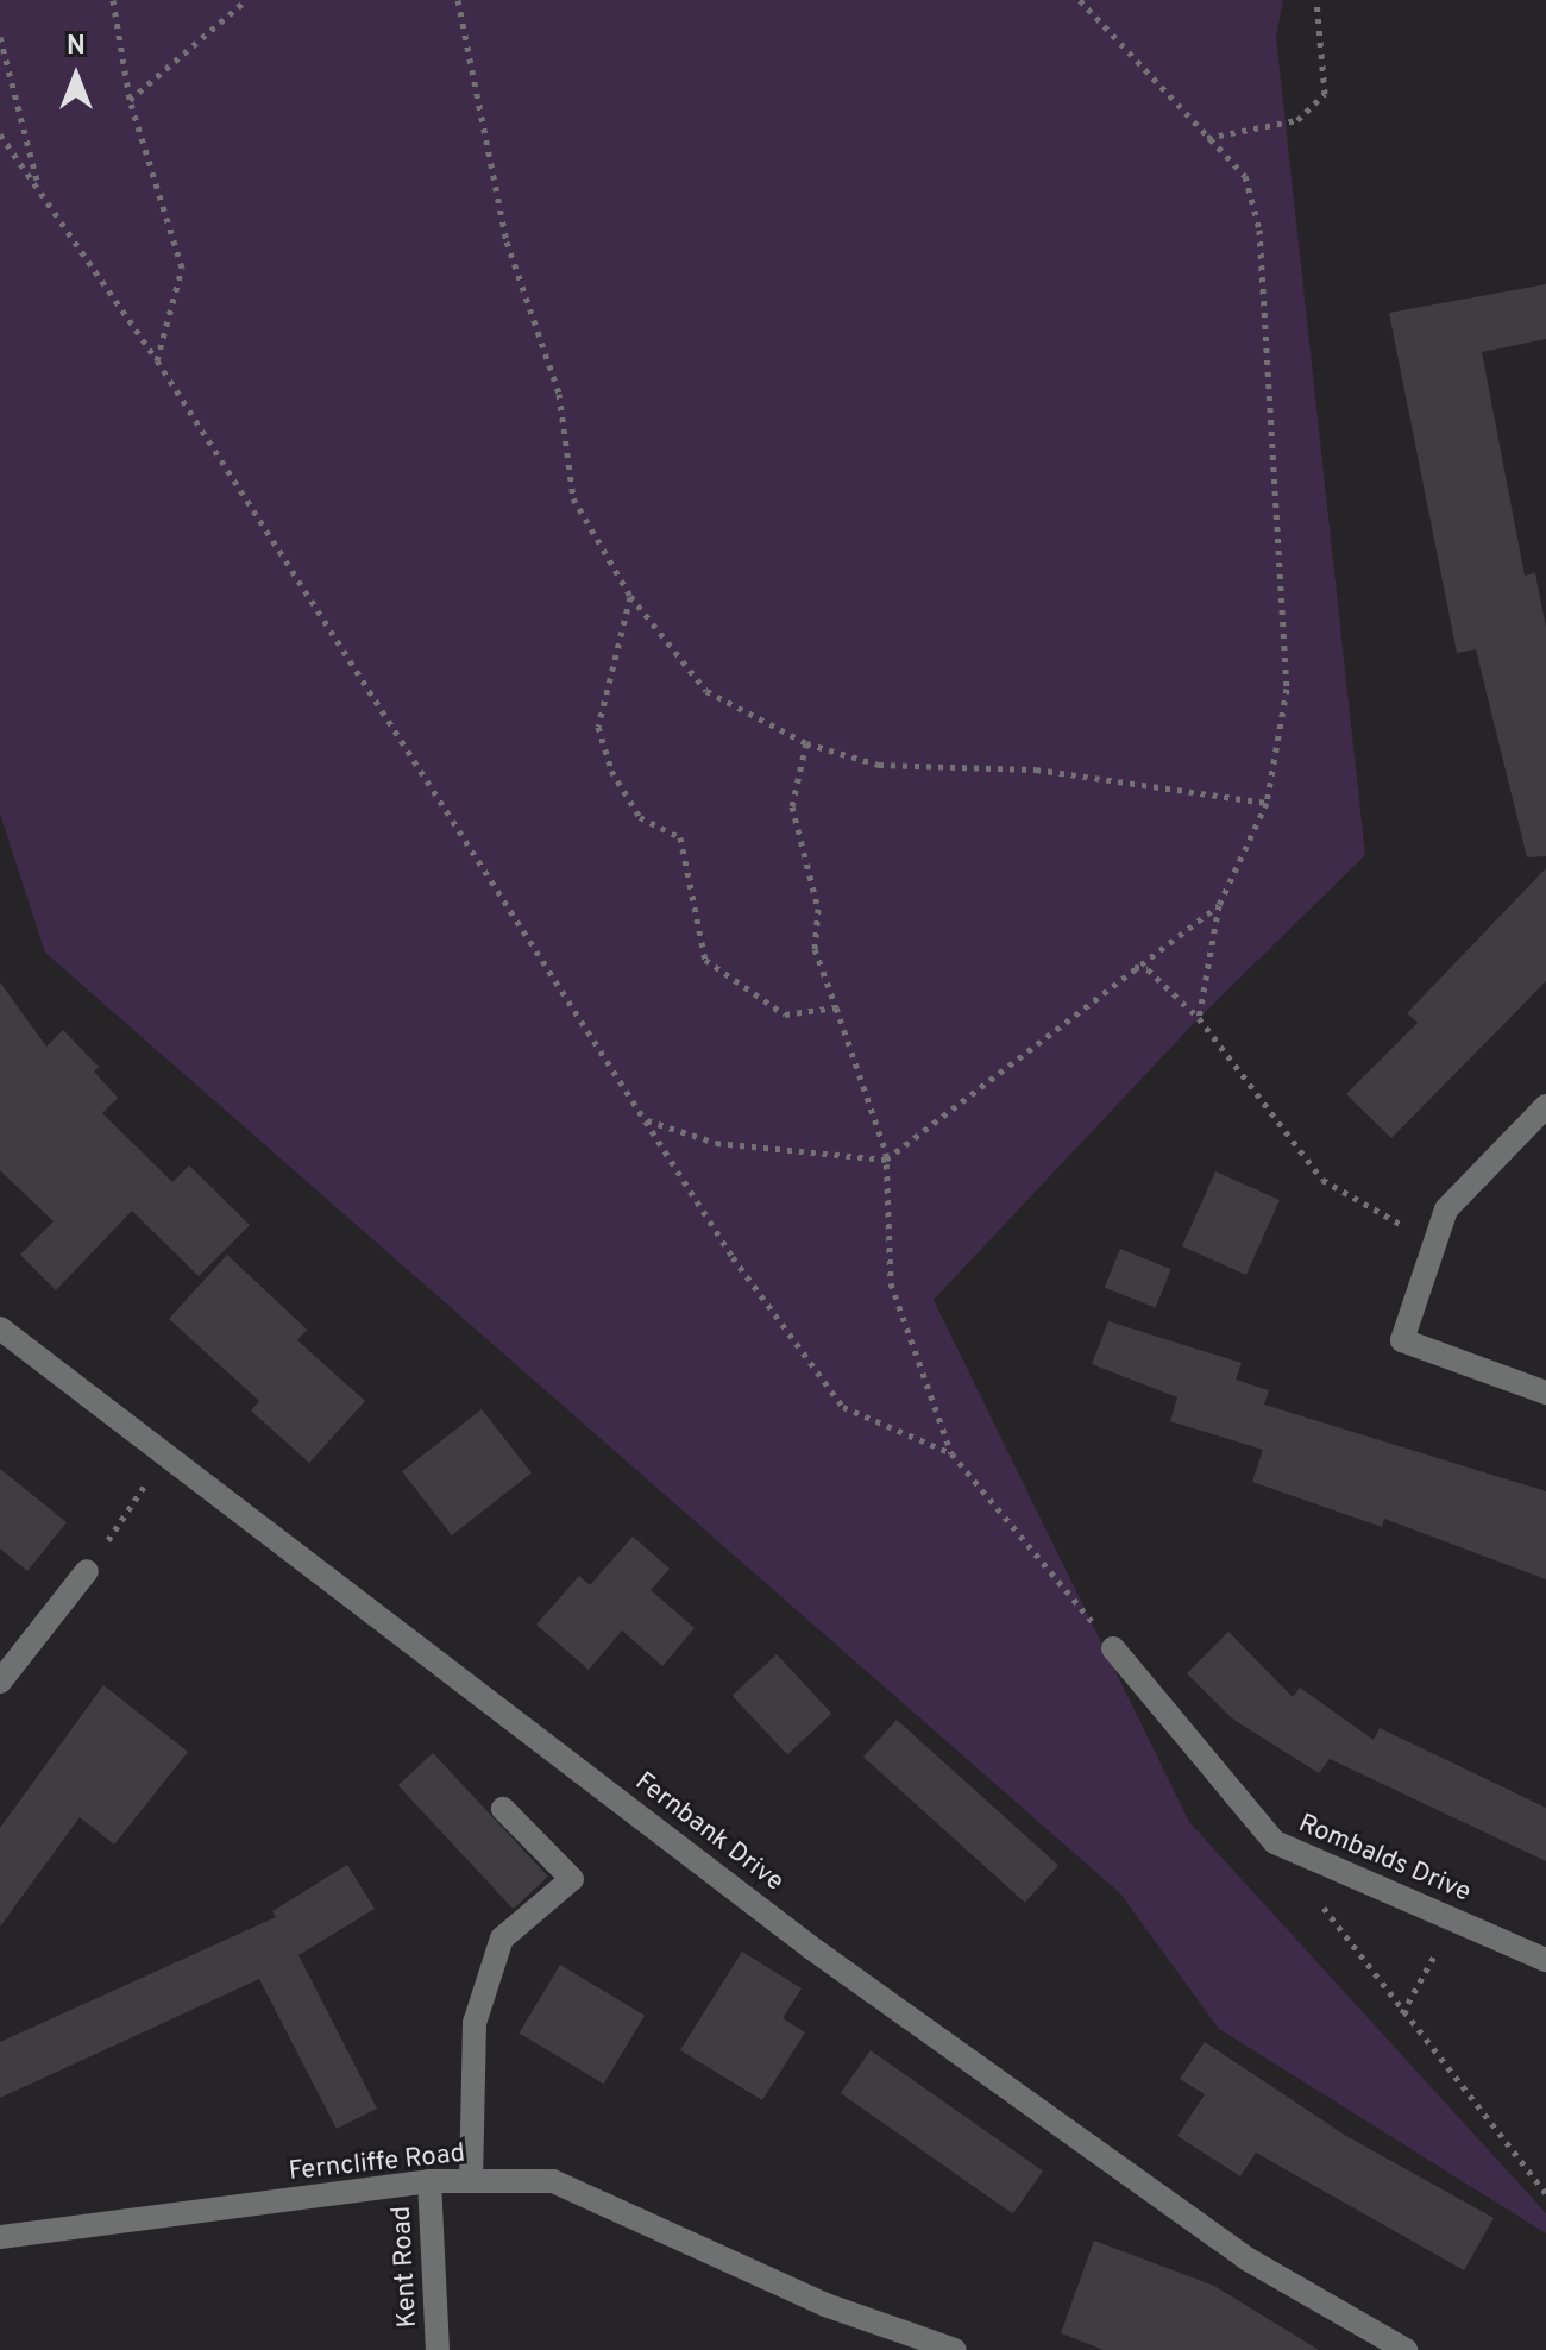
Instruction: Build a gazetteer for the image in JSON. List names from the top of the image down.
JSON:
{
  "streets": {
    "street": [
      "Fernbank Drive",
      "Rombalds Drive",
      "Ferncliffe Road",
      "Kent Road"
    ]
  },
  "crossings": [
    ["Ferncliffe Road", "Kent Road"]
  ],
  "north": "top"
}
